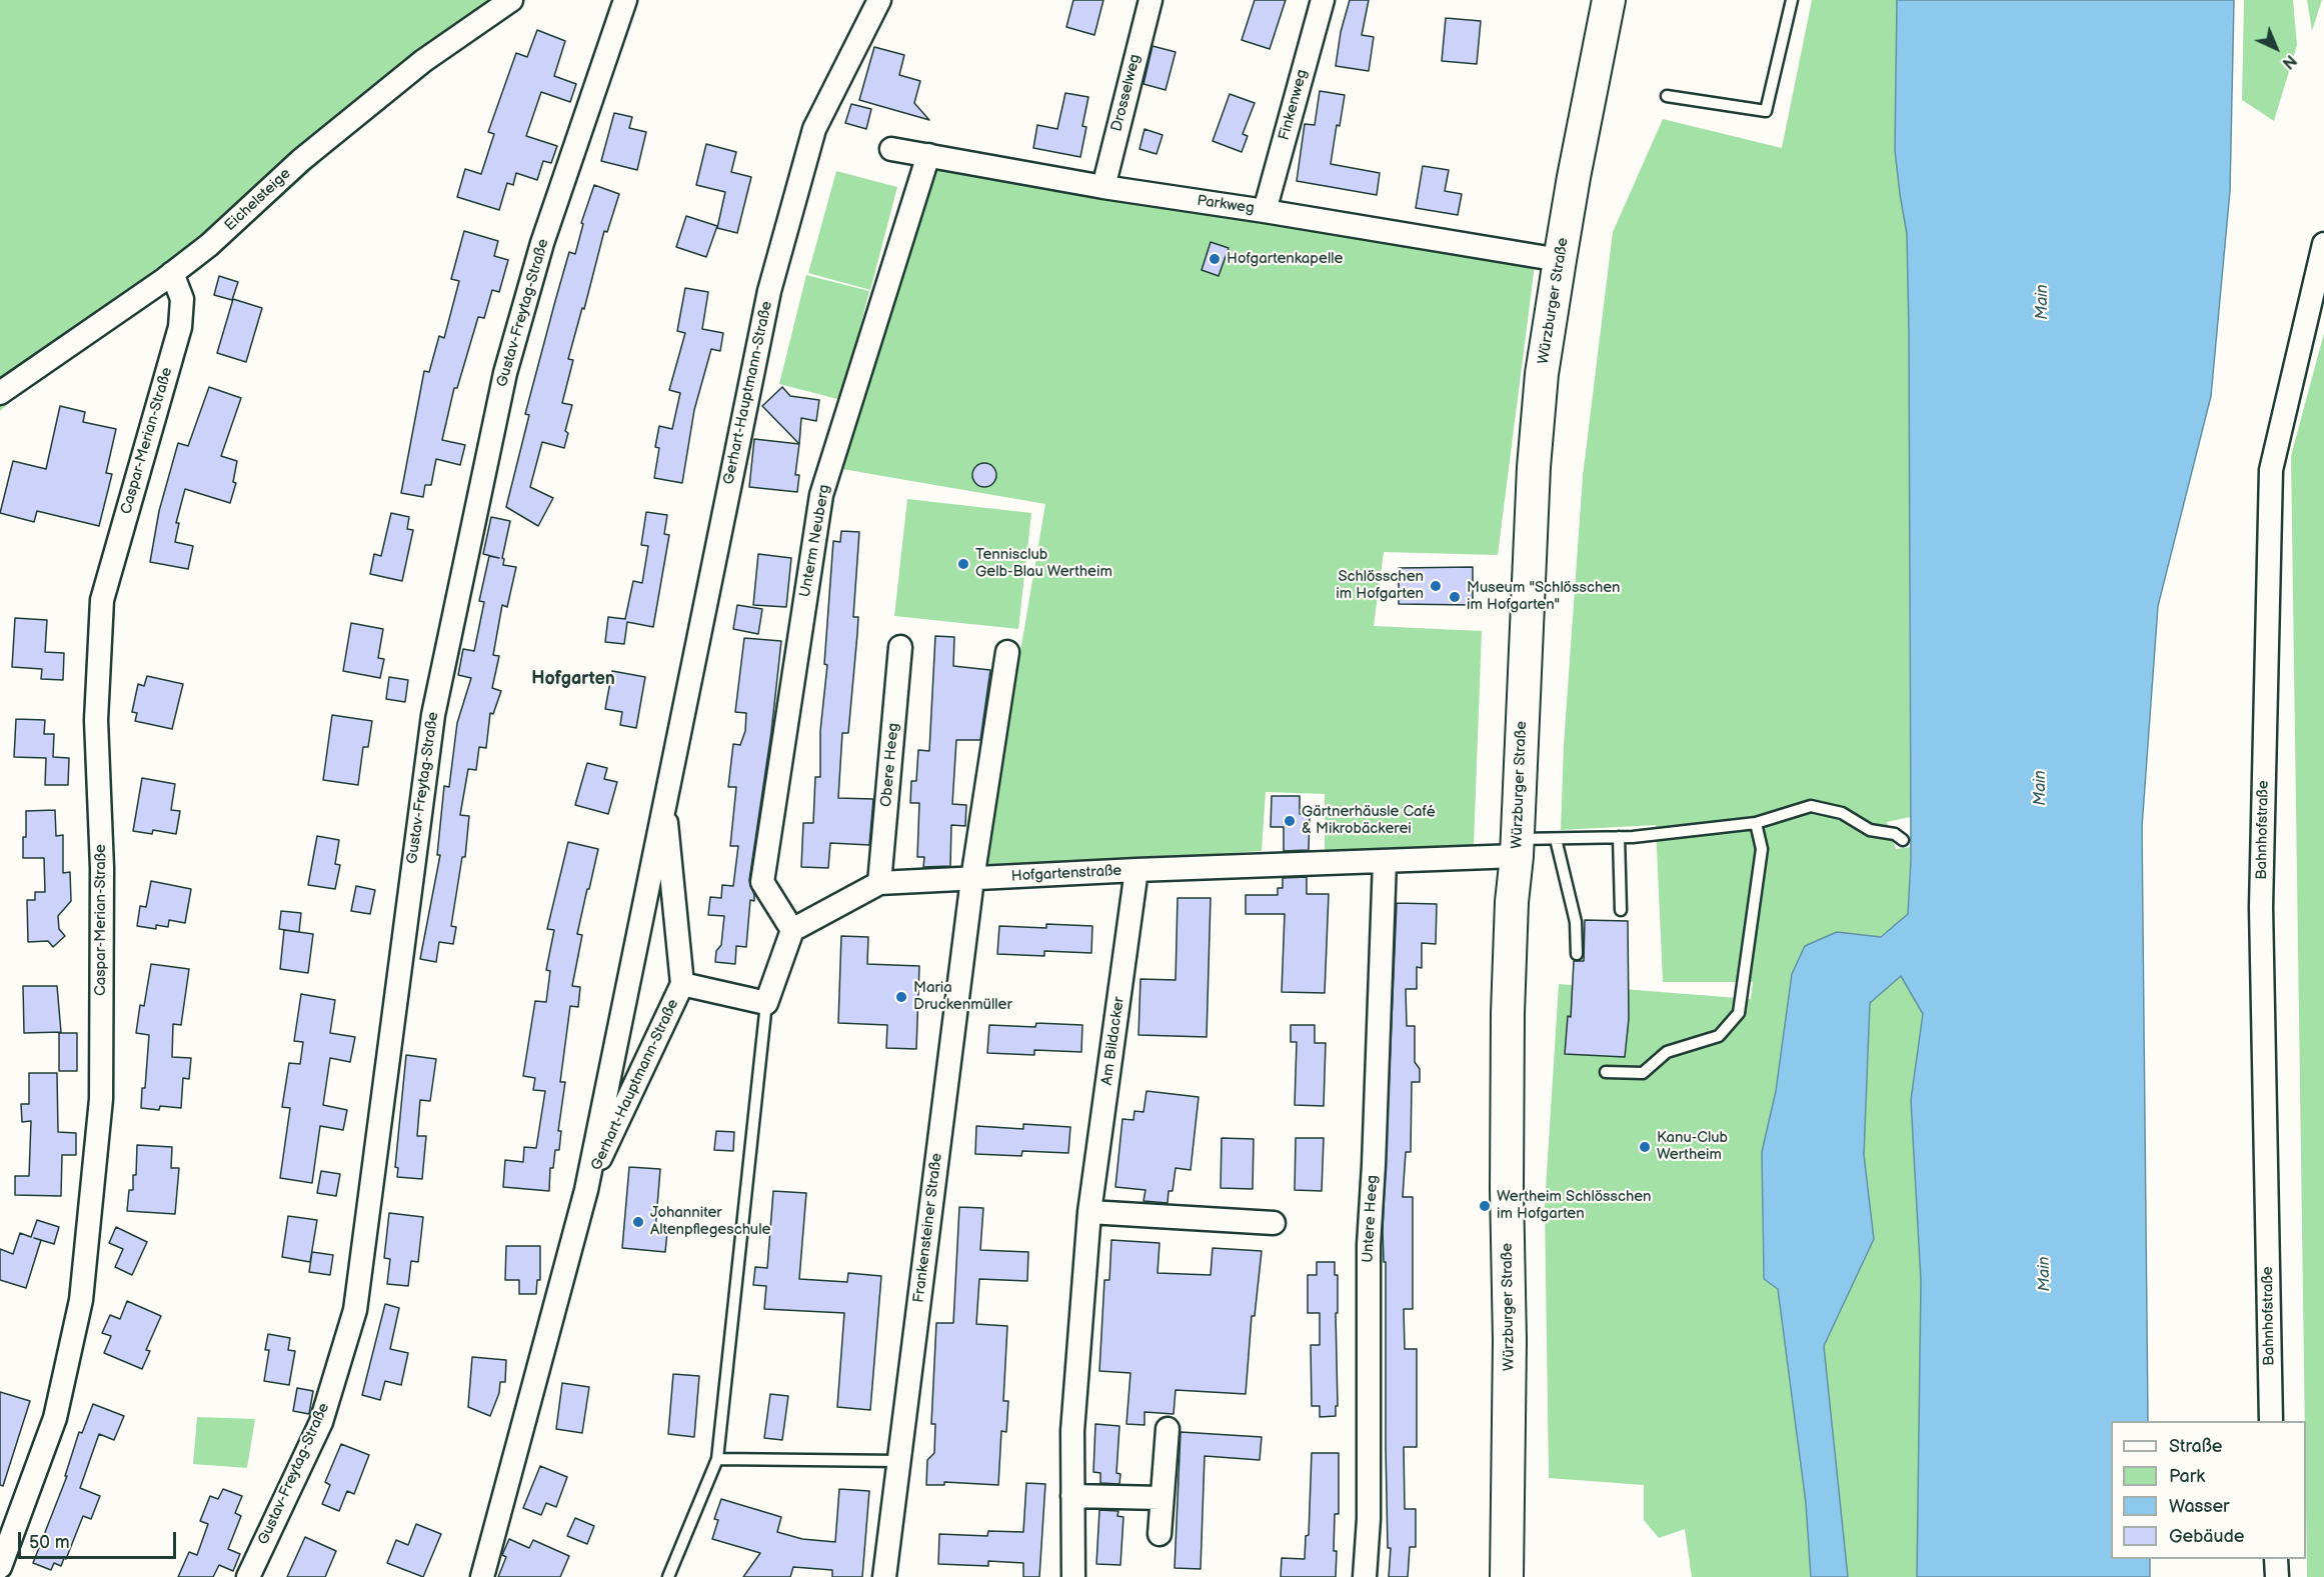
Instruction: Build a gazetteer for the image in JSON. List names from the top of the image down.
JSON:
{
  "streets": {
    "main road": ["Würzburger Straße"],
    "street": [
      "Drosselweg",
      "Finkenweg",
      "Eichelsteige",
      "Parkweg",
      "Gustav-Freytag-Straße",
      "Gerhart-Hauptmann-Straße",
      "Caspar-Merian-Straße",
      "Unterm Neuberg",
      "Obere Heeg",
      "Bahnhofstraße",
      "Hofgartenstraße",
      "Am Bildacker",
      "Untere Heeg",
      "Frankensteiner Straße"
    ]
  },
  "crossings": [
    ["Drosselweg", "Parkweg"],
    ["Finkenweg", "Parkweg"],
    ["Eichelsteige", "Caspar-Merian-Straße"],
    ["Parkweg", "Würzburger Straße"],
    ["Parkweg", "Unterm Neuberg"],
    ["Würzburger Straße", "Hofgartenstraße"],
    ["Unterm Neuberg", "Hofgartenstraße"],
    ["Obere Heeg", "Hofgartenstraße"],
    ["Hofgartenstraße", "Am Bildacker"],
    ["Hofgartenstraße", "Untere Heeg"],
    ["Hofgartenstraße", "Frankensteiner Straße"]
  ],
  "districts": ["Hofgarten"],
  "water": ["Main"],
  "places": [
    "Hofgartenkapelle",
    "Tennisclub Gelb-Blau Wertheim",
    "Schlösschen im Hofgarten",
    "Museum \"Schlösschen im Hofgarten\"",
    "Gärtnerhäusle Café & Mikrobäckerei",
    "Maria Druckenmüller",
    "Kanu-Club Wertheim",
    "Wertheim Schlösschen im Hofgarten",
    "Johanniter Altenpflegeschule"
  ],
  "legend": [
    "Straße",
    "Park",
    "Wasser",
    "Gebäude"
  ],
  "scale_bar": "50 m",
  "north": "bottom right"
}
